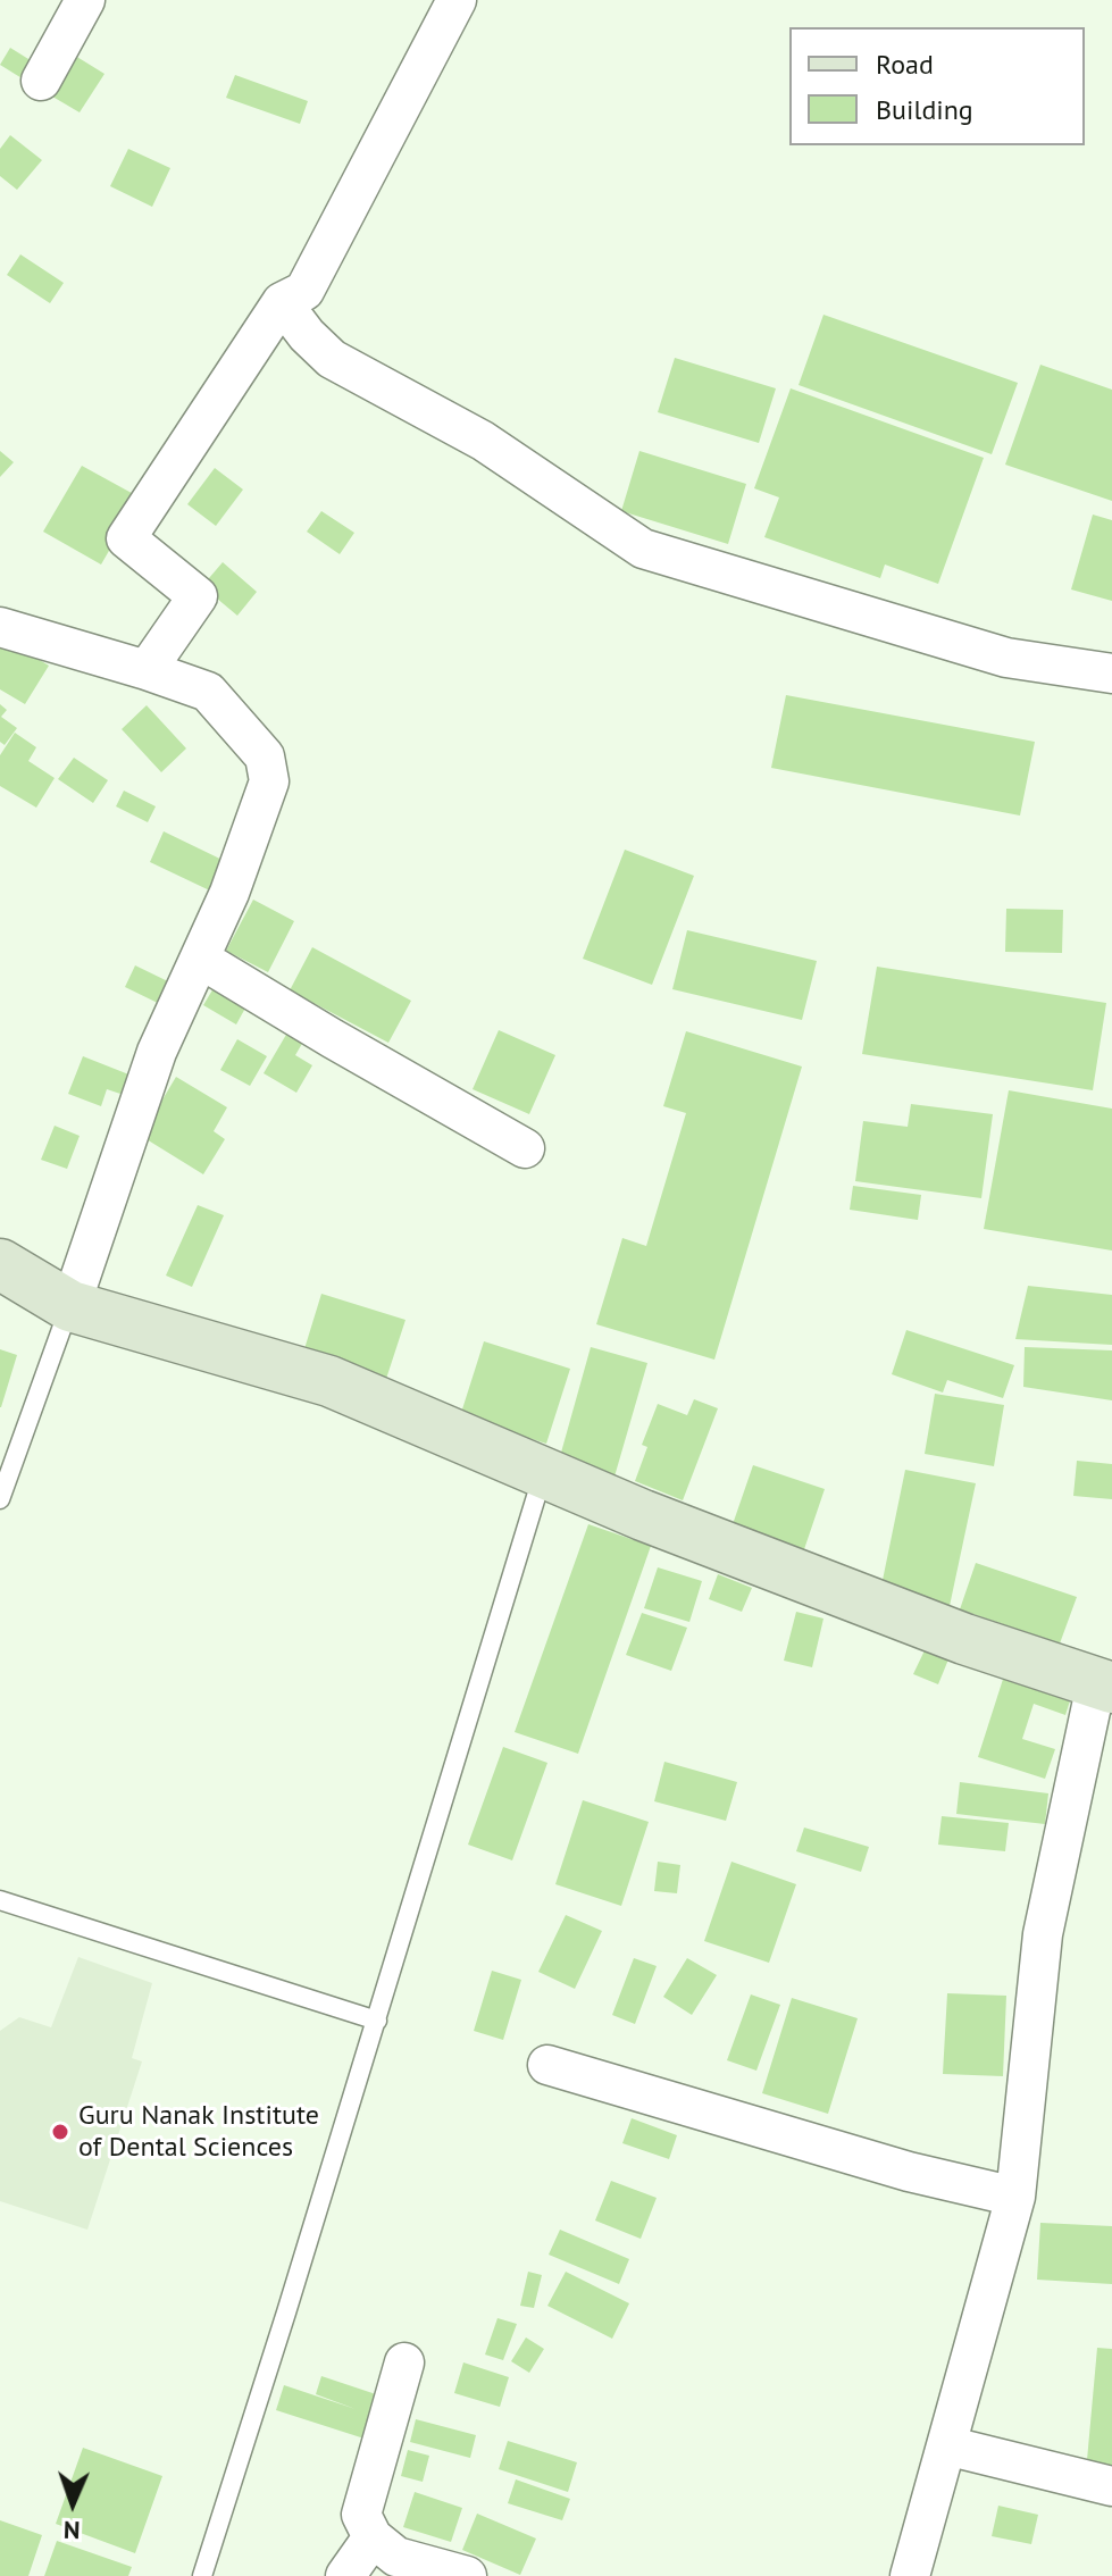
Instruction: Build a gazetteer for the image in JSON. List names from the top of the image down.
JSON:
{
  "places": ["Guru Nanak Institute of Dental Sciences"],
  "legend": ["Road", "Building"],
  "north": "bottom"
}
